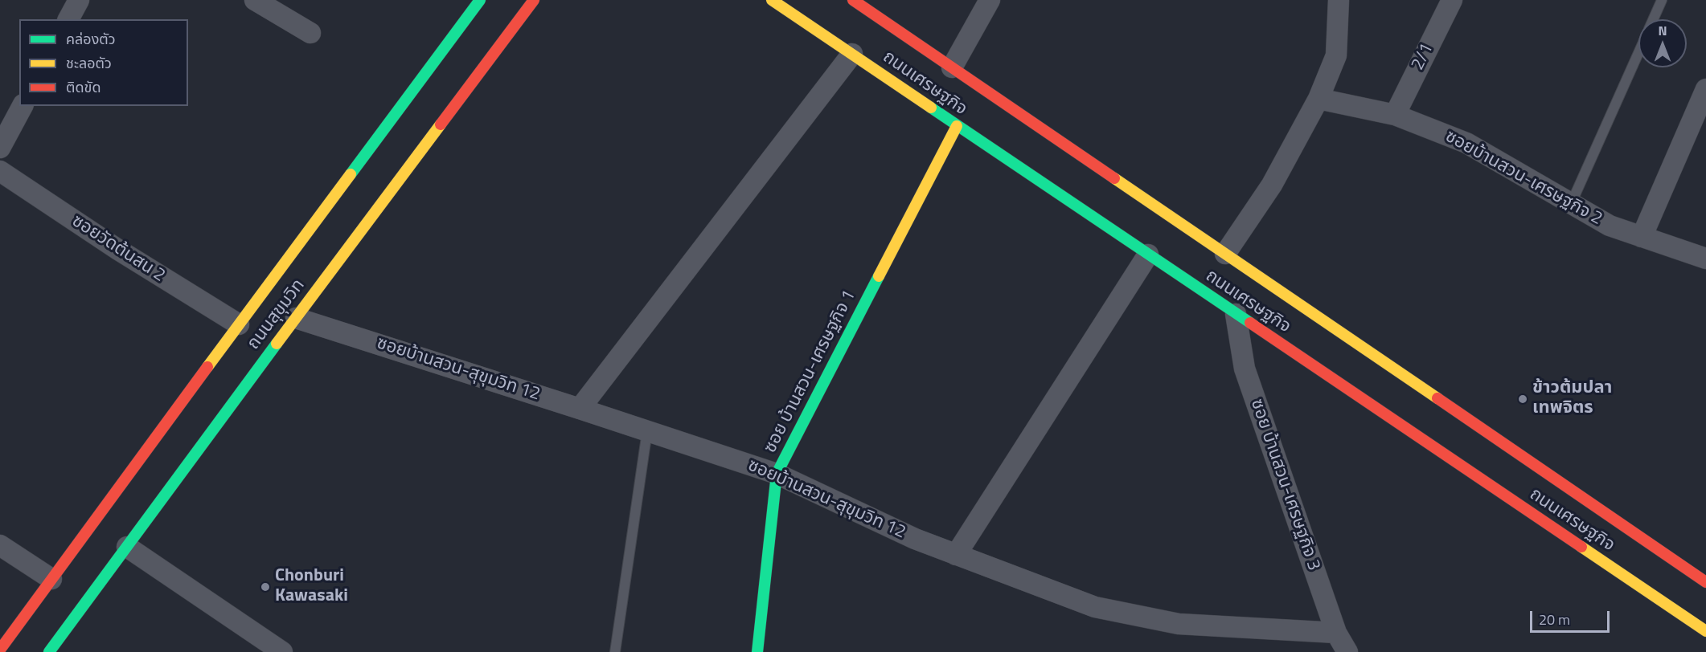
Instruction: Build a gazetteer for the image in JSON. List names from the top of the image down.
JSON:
{
  "streets": {
    "main road": ["ถนนเศรษฐกิจ", "ถนนสุขุมวิท", "ซอย บ้านสวน-เศรษฐกิจ 1"],
    "street": [
      "2/1",
      "ซอยบ้านสวน-เศรษฐกิจ 2",
      "ซอยวัดต้นสน 2",
      "ซอยบ้านสวน-สุขุมวิท 12",
      "ซอย บ้านสวน-เศรษฐกิจ 3"
    ]
  },
  "crossings": [
    ["2/1", "ซอยบ้านสวน-เศรษฐกิจ 2"],
    ["ถนนเศรษฐกิจ", "ซอย บ้านสวน-เศรษฐกิจ 1"],
    ["ถนนเศรษฐกิจ", "ซอย บ้านสวน-เศรษฐกิจ 3"],
    ["ซอยวัดต้นสน 2", "ถนนสุขุมวิท"],
    ["ถนนสุขุมวิท", "ซอยบ้านสวน-สุขุมวิท 12"],
    ["ซอยบ้านสวน-สุขุมวิท 12", "ซอย บ้านสวน-เศรษฐกิจ 1"],
    ["ซอยบ้านสวน-สุขุมวิท 12", "ซอย บ้านสวน-เศรษฐกิจ 3"]
  ],
  "places": ["ข้าวต้มปลา เทพจิตร", "Chonburi Kawasaki"],
  "legend": ["คล่องตัว", "ชะลอตัว", "ติดขัด"],
  "scale_bar": "20 m",
  "north": "top"
}
